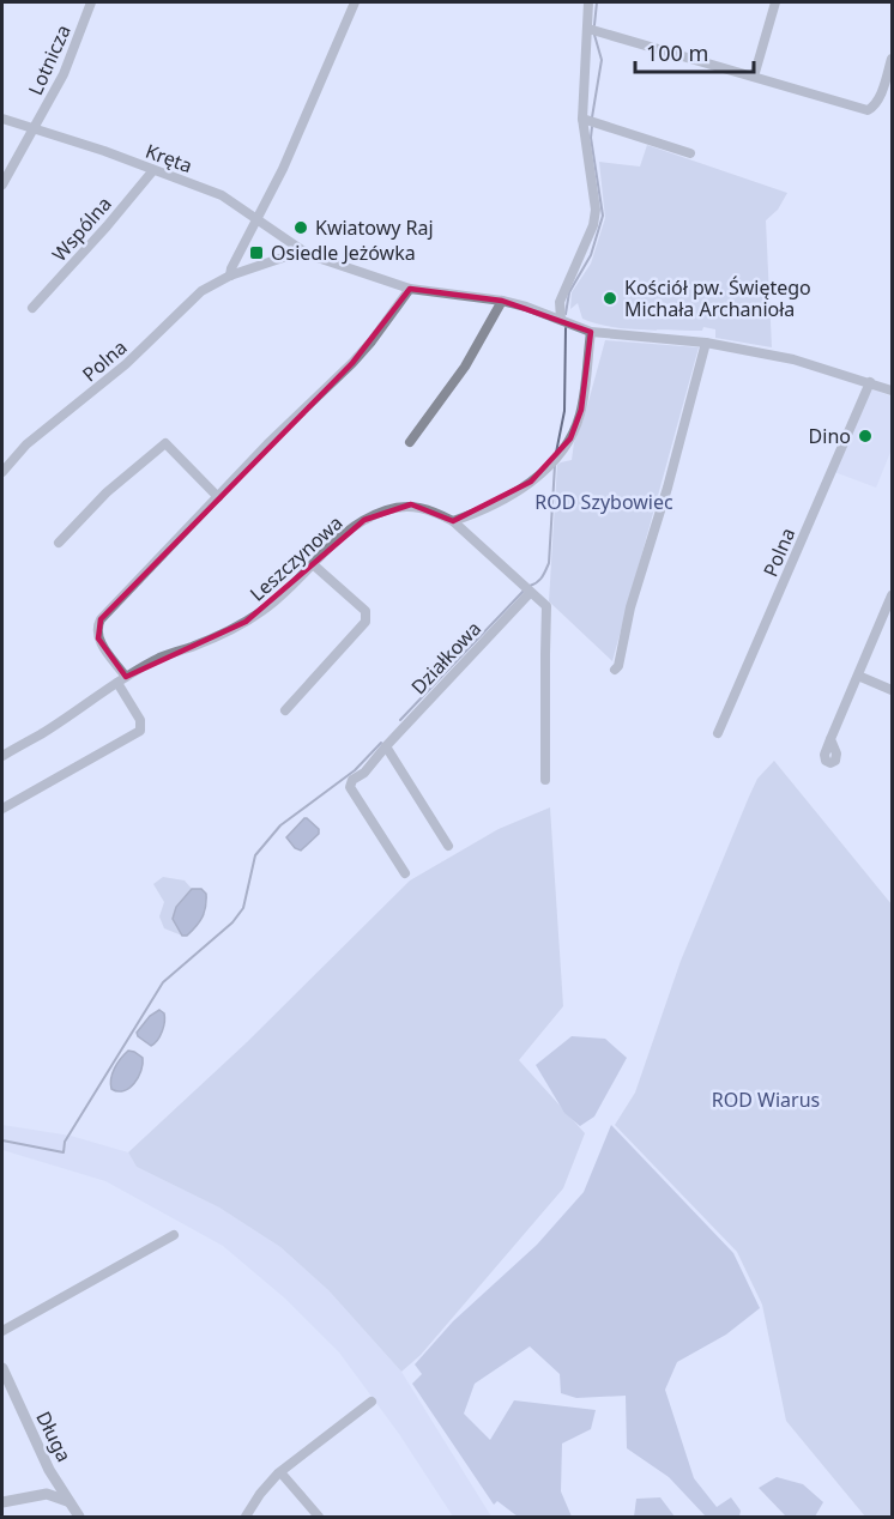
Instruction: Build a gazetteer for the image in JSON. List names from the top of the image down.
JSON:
{
  "streets": {
    "street": [
      "Lotnicza",
      "Kręta",
      "Wspólna",
      "Polna",
      "Leszczynowa",
      "Działkowa",
      "Długa"
    ]
  },
  "crossings": [
    ["Lotnicza", "Kręta"],
    ["Kręta", "Wspólna"],
    ["Kręta", "Polna"]
  ],
  "parks": ["ROD Szybowiec", "ROD Wiarus"],
  "places": {
    "other": ["Kwiatowy Raj", "Kościół pw. Świętego Michała Archanioła", "Dino"],
    "transit": ["Osiedle Jeżówka"]
  },
  "scale_bar": "100 m"
}
